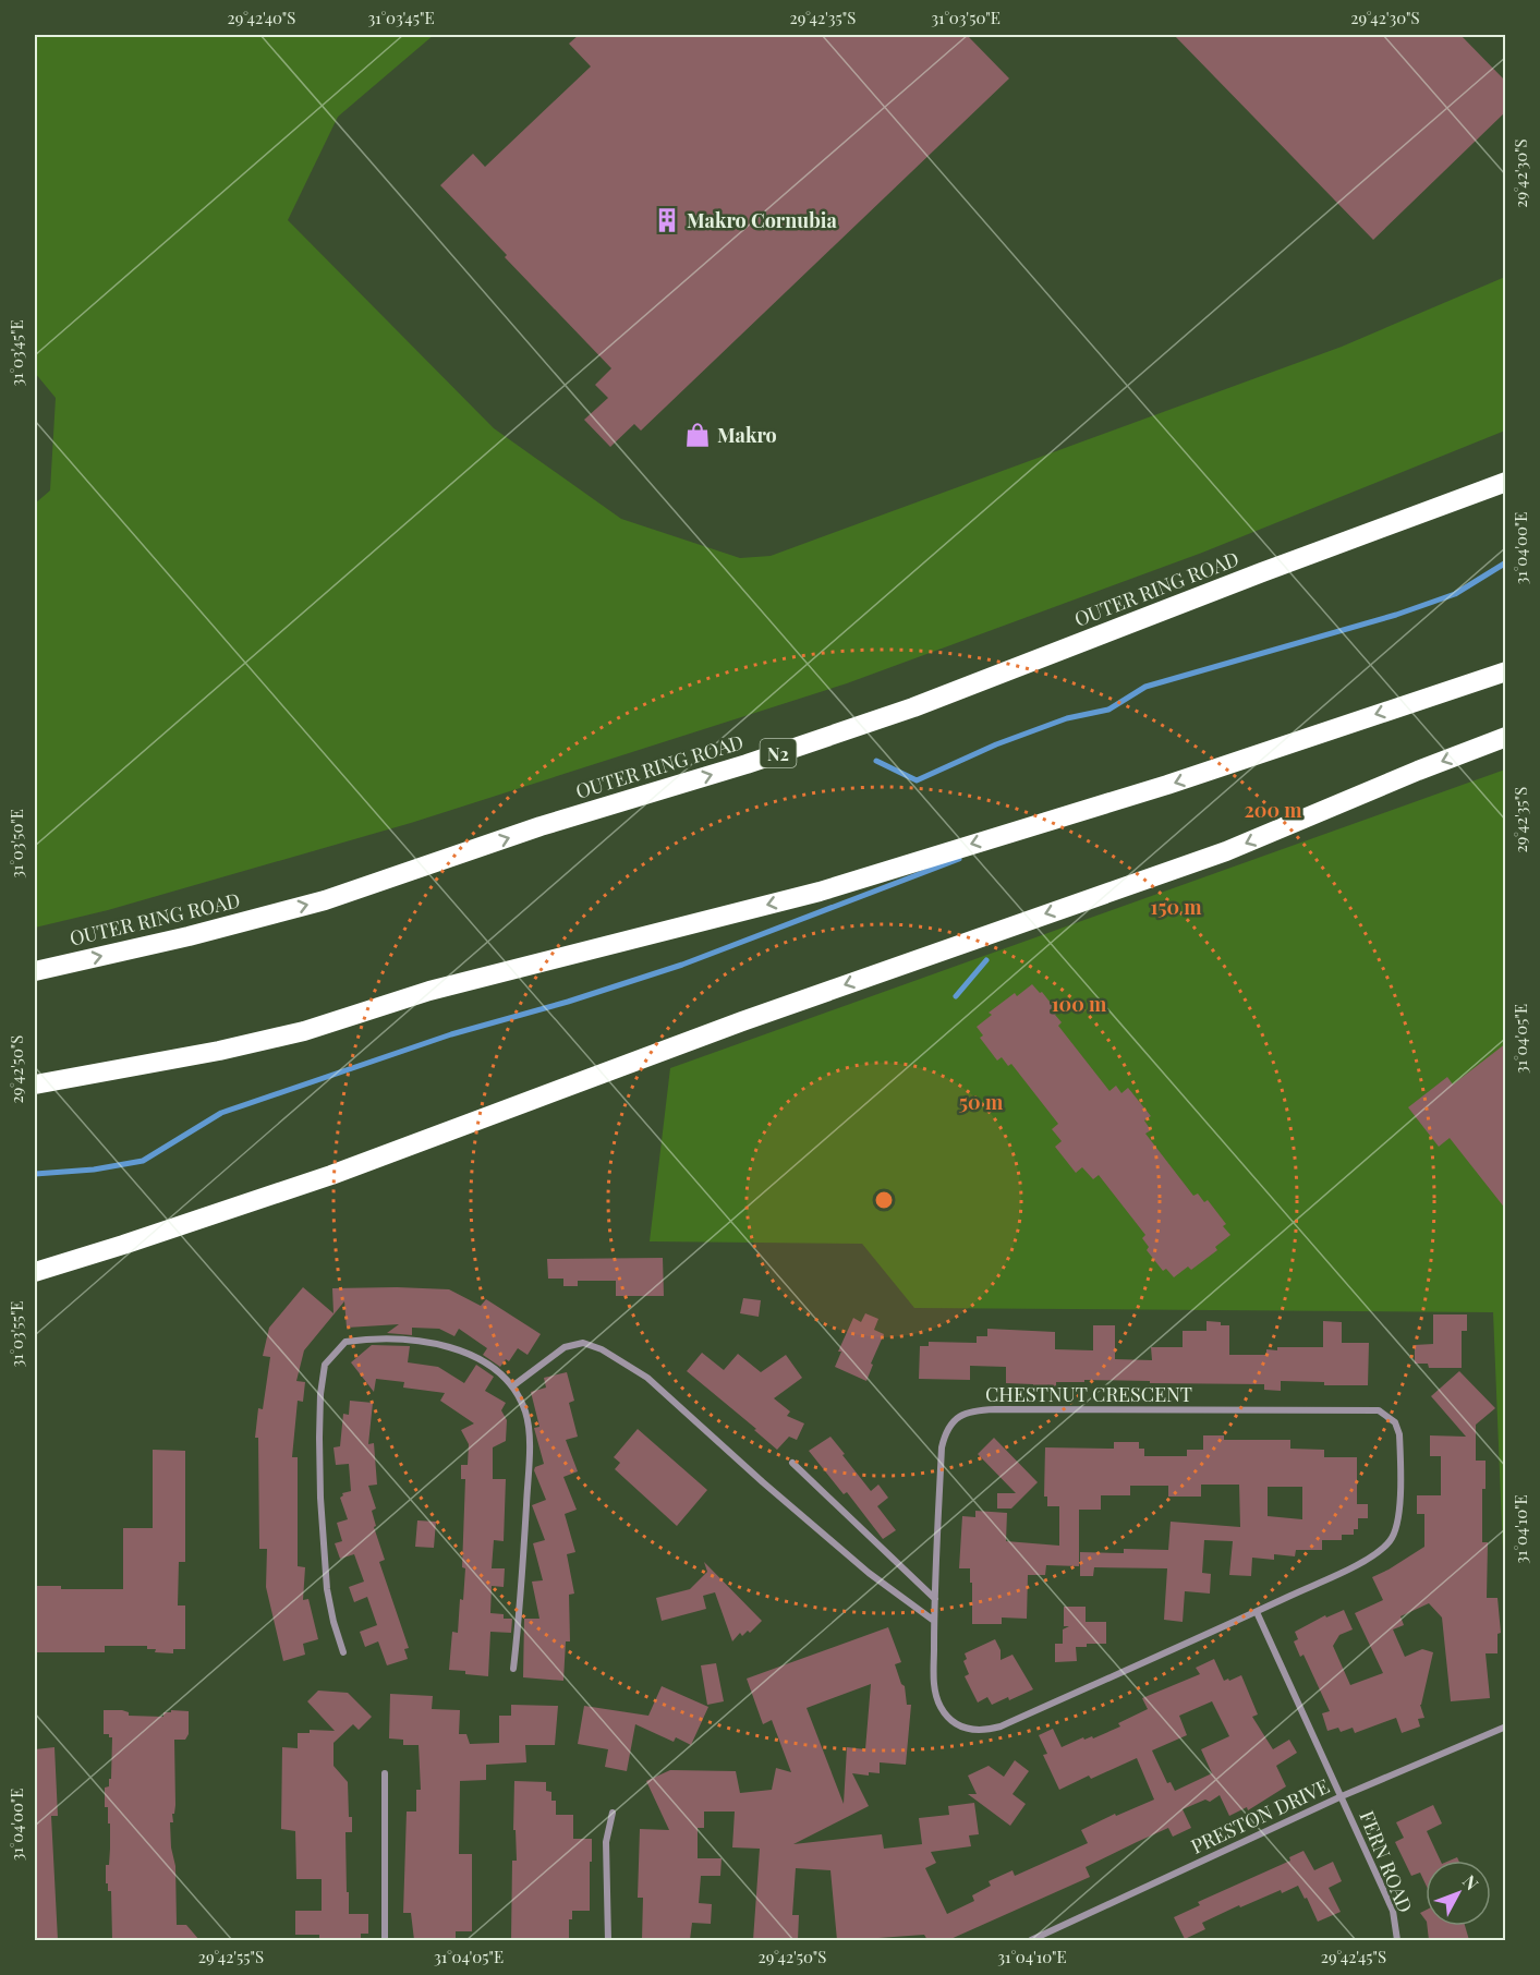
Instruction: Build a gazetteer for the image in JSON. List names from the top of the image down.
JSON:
{
  "streets": {
    "highway": ["OUTER RING ROAD", "N2"],
    "street": ["CHESTNUT CRESCENT", "PRESTON DRIVE", "FERN ROAD"]
  },
  "crossings": [
    ["PRESTON DRIVE", "FERN ROAD"]
  ],
  "places": {
    "building": ["Makro Cornubia"],
    "shop": ["Makro"]
  },
  "north": "top right",
  "coordinates": [
    "29°42'40\"S",
    "31°03'45\"E",
    "29°42'35\"S",
    "31°03'50\"E",
    "29°42'30\"S",
    "31°04'00\"E",
    "31°04'05\"E",
    "29°42'50\"S",
    "31°03'55\"E",
    "31°04'10\"E",
    "29°42'55\"S",
    "29°42'45\"S"
  ],
  "rings": [
    "200 m",
    "150 m",
    "100 m",
    "50 m"
  ]
}
